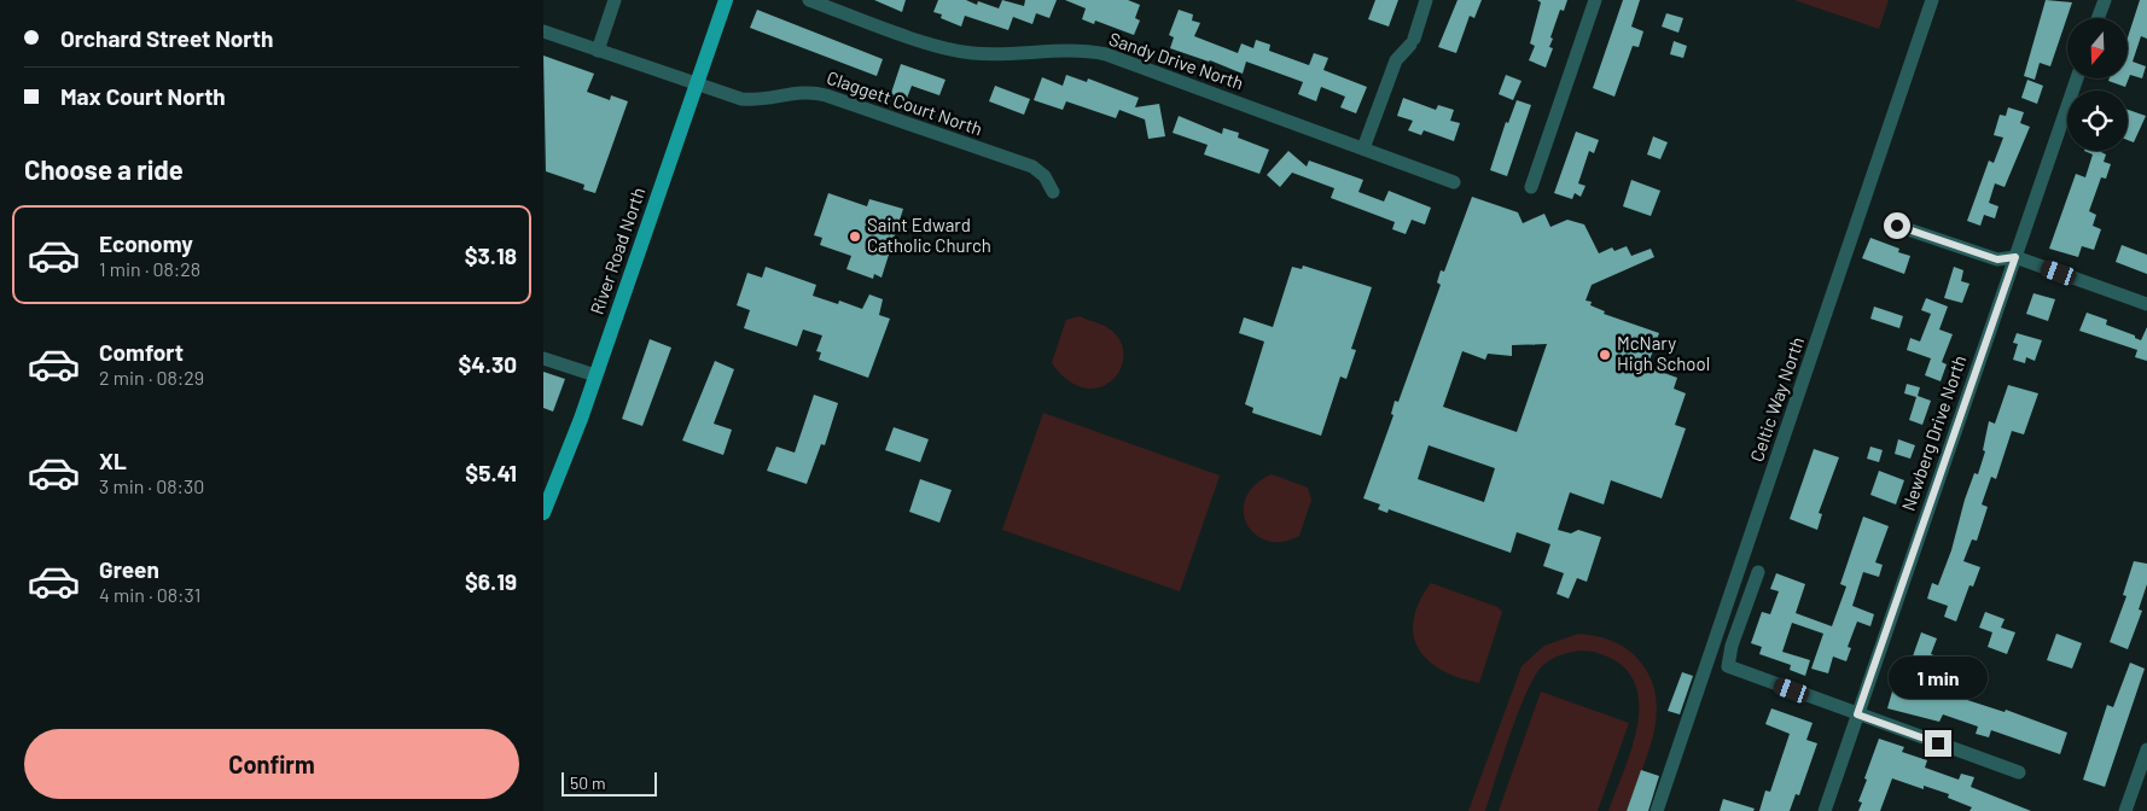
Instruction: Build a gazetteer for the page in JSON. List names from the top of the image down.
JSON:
{
  "streets": {
    "main road": ["River Road North"],
    "street": [
      "Sandy Drive North",
      "Claggett Court North",
      "Celtic Way North",
      "Newberg Drive North"
    ]
  },
  "crossings": [
    ["Claggett Court North", "River Road North"]
  ],
  "places": ["Saint Edward Catholic Church", "McNary High School"],
  "scale_bar": "50 m",
  "north": "bottom",
  "page": {
    "banner": ["Orchard Street North", "Max Court North"],
    "heading": "Choose a ride",
    "list": [
      {
        "name": "Economy",
        "note": "1 min · 08:28",
        "value": "$3.18"
      },
      {
        "name": "Comfort",
        "note": "2 min · 08:29",
        "value": "$4.30"
      },
      {
        "name": "XL",
        "note": "3 min · 08:30",
        "value": "$5.41"
      },
      {
        "name": "Green",
        "note": "4 min · 08:31",
        "value": "$6.19"
      }
    ],
    "bubble": "1 min",
    "buttons": "Confirm",
    "scale": "50 m"
  }
}
